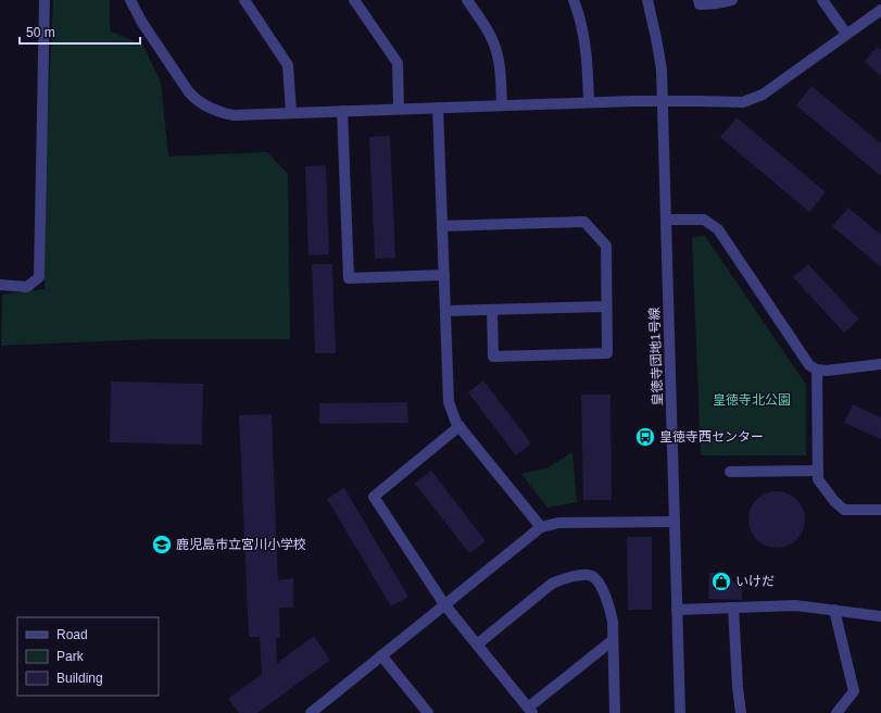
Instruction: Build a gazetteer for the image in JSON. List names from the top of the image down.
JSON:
{
  "streets": {
    "street": ["皇徳寺団地1号線"]
  },
  "parks": ["皇徳寺北公園"],
  "places": {
    "bus stop": ["皇徳寺西センター"],
    "school or university": ["鹿児島市立宮川小学校"],
    "shop": ["いけだ"]
  },
  "legend": ["Road", "Park", "Building"],
  "scale_bar": "50 m"
}
